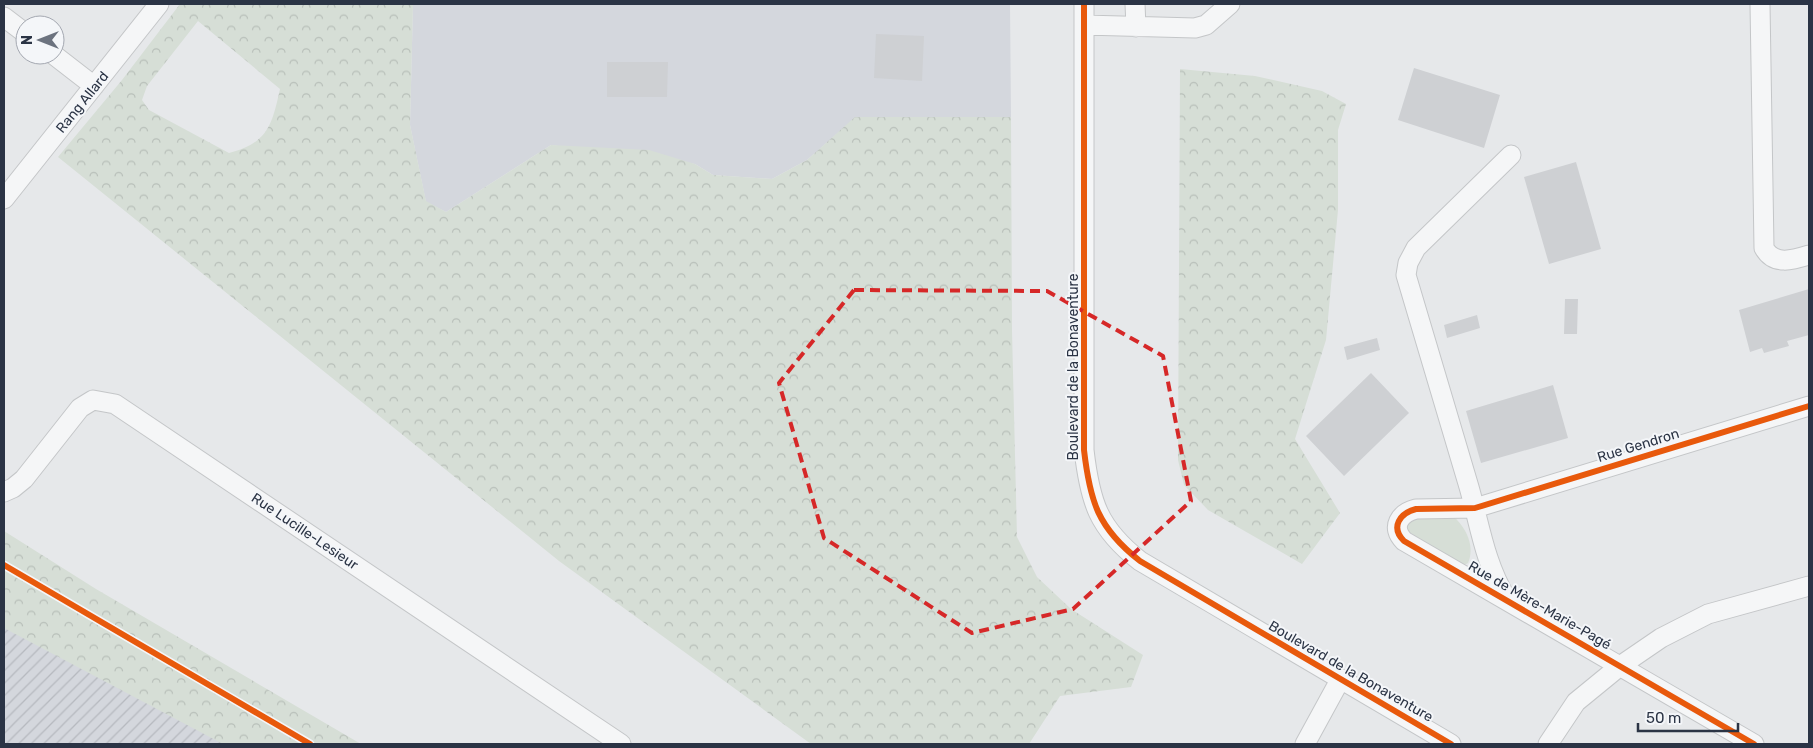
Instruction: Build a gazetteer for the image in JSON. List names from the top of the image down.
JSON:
{
  "streets": {
    "street": [
      "Rang Allard",
      "Boulevard de la Bonaventure",
      "Rue Gendron",
      "Rue Lucille-Lesieur",
      "Rue de Mère-Marie-Pagé"
    ]
  },
  "crossings": [
    ["Rue Gendron", "Rue de Mère-Marie-Pagé"]
  ],
  "scale_bar": "50 m",
  "north": "left"
}
